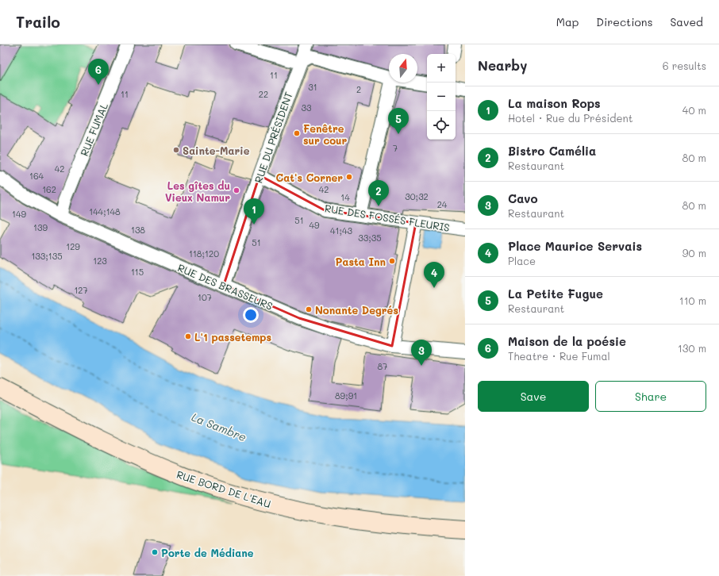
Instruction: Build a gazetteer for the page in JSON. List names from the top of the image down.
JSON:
{
  "streets": {
    "main road": ["RUE BORD DE L'EAU"],
    "street": [
      "RUE FUMAL",
      "RUE DU PRÉSIDENT",
      "RUE DES FOSSÉS FLEURIS",
      "RUE DES BRASSEURS"
    ]
  },
  "crossings": [
    ["RUE FUMAL", "RUE DES BRASSEURS"],
    ["RUE DU PRÉSIDENT", "RUE DES FOSSÉS FLEURIS"],
    ["RUE DU PRÉSIDENT", "RUE DES BRASSEURS"]
  ],
  "water": ["La Sambre"],
  "places": [
    "Fenêtre sur cour",
    "Sainte-Marie",
    "Cat's Corner",
    "Les gîtes du Vieux Namur",
    "Pasta Inn",
    "Nonante Degrés",
    "L'1 passetemps",
    "Porte de Médiane"
  ],
  "house_numbers": [
    "11",
    "31",
    "2",
    "11",
    "22",
    "33",
    "7",
    "42",
    "164",
    "162",
    "42",
    "30;32",
    "14",
    "24",
    "144;148",
    "149",
    "51",
    "49",
    "139",
    "138",
    "41;43",
    "33;35",
    "51",
    "129",
    "118;120",
    "133;135",
    "123",
    "115",
    "127",
    "107",
    "87",
    "89;91"
  ],
  "north": "top",
  "page": {
    "header": "Trailo",
    "nav": ["Map", "Directions", "Saved"],
    "heading": ["Nearby", "6 results"],
    "map_buttons": ["+", "−"],
    "pins": [
      "6",
      "5",
      "2",
      "1",
      "4",
      "3"
    ],
    "list": [
      {
        "mark": "1",
        "name": "La maison Rops",
        "note": "Hotel · Rue du Président",
        "value": "40 m"
      },
      {
        "mark": "2",
        "name": "Bistro Camélia",
        "note": "Restaurant",
        "value": "80 m"
      },
      {
        "mark": "3",
        "name": "Cavo",
        "note": "Restaurant",
        "value": "80 m"
      },
      {
        "mark": "4",
        "name": "Place Maurice Servais",
        "note": "Place",
        "value": "90 m"
      },
      {
        "mark": "5",
        "name": "La Petite Fugue",
        "note": "Restaurant",
        "value": "110 m"
      },
      {
        "mark": "6",
        "name": "Maison de la poésie",
        "note": "Theatre · Rue Fumal",
        "value": "130 m"
      }
    ],
    "buttons": ["Save", "Share"]
  }
}
